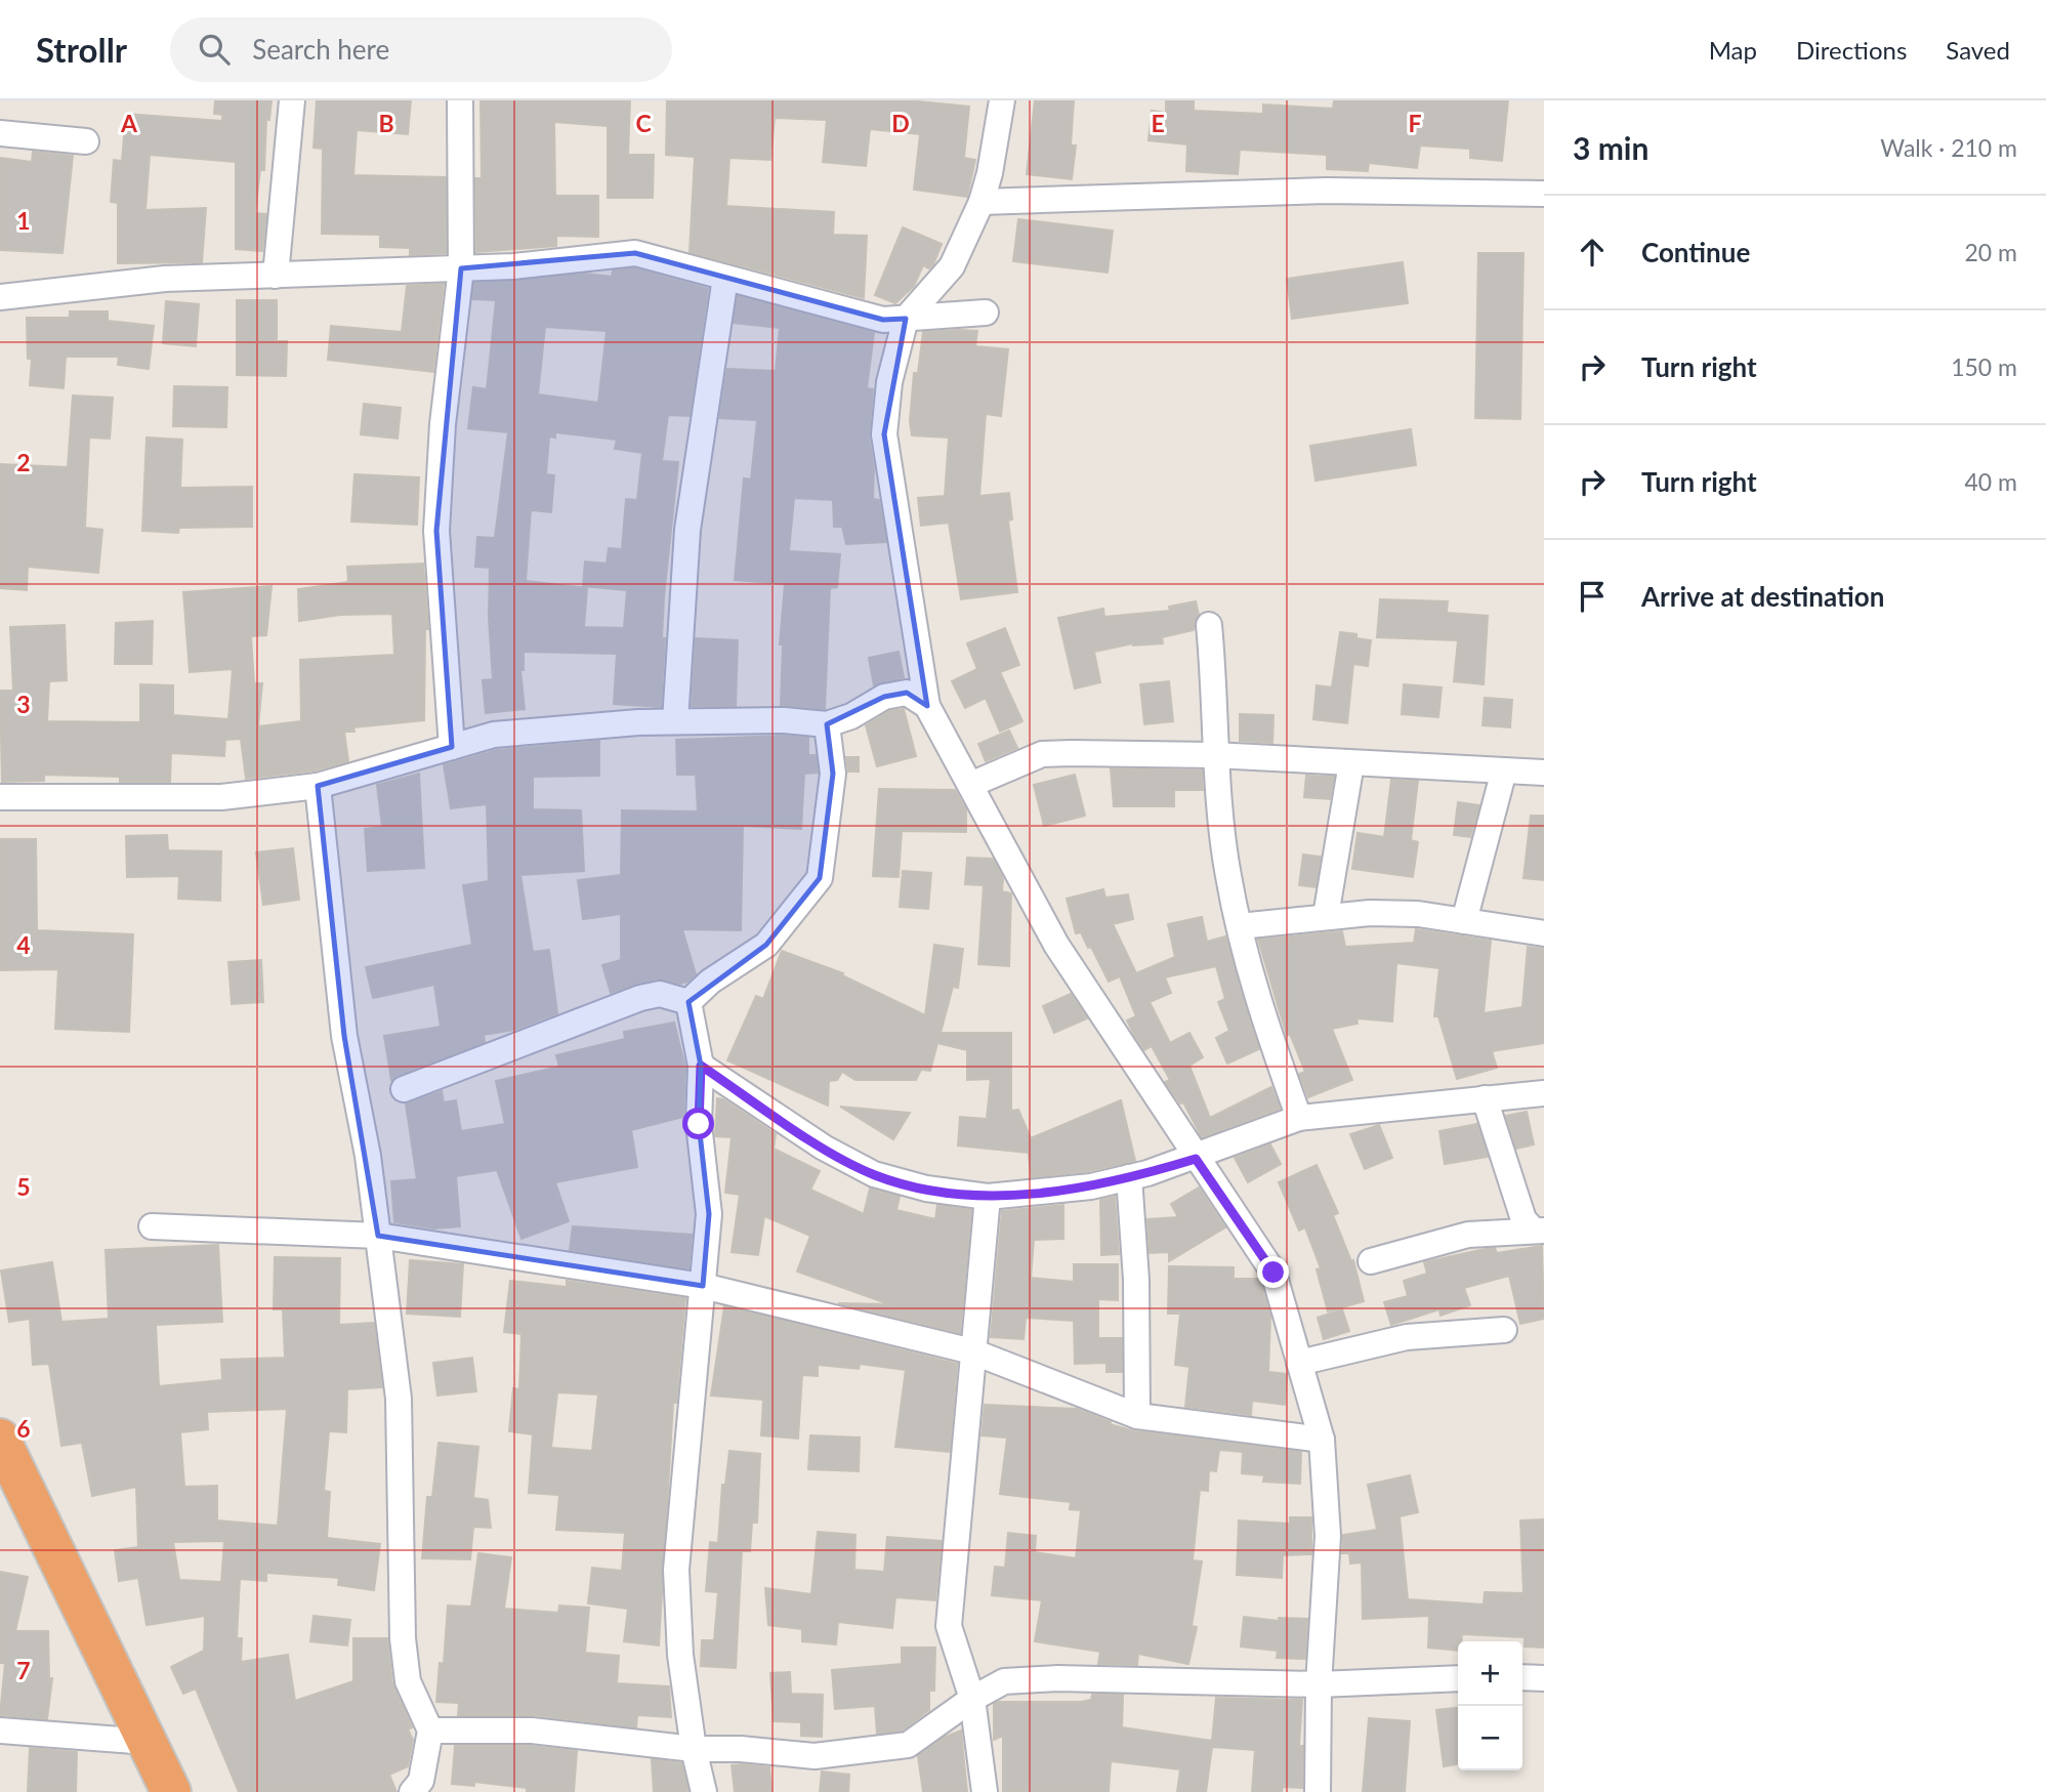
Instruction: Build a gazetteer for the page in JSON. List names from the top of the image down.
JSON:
{
  "page": {
    "header": "Strollr",
    "search": "Search here",
    "nav": ["Map", "Directions", "Saved"],
    "heading": ["3 min", "Walk · 210 m"],
    "list": [
      ["Continue", "20 m"],
      ["Turn right", "150 m"],
      ["Turn right", "40 m"],
      "Arrive at destination"
    ],
    "map_buttons": ["+", "−"]
  },
  "grid": {
    "columns": [
      "A",
      "B",
      "C",
      "D",
      "E",
      "F"
    ],
    "rows": [
      "1",
      "2",
      "3",
      "4",
      "5",
      "6",
      "7"
    ]
  }
}
